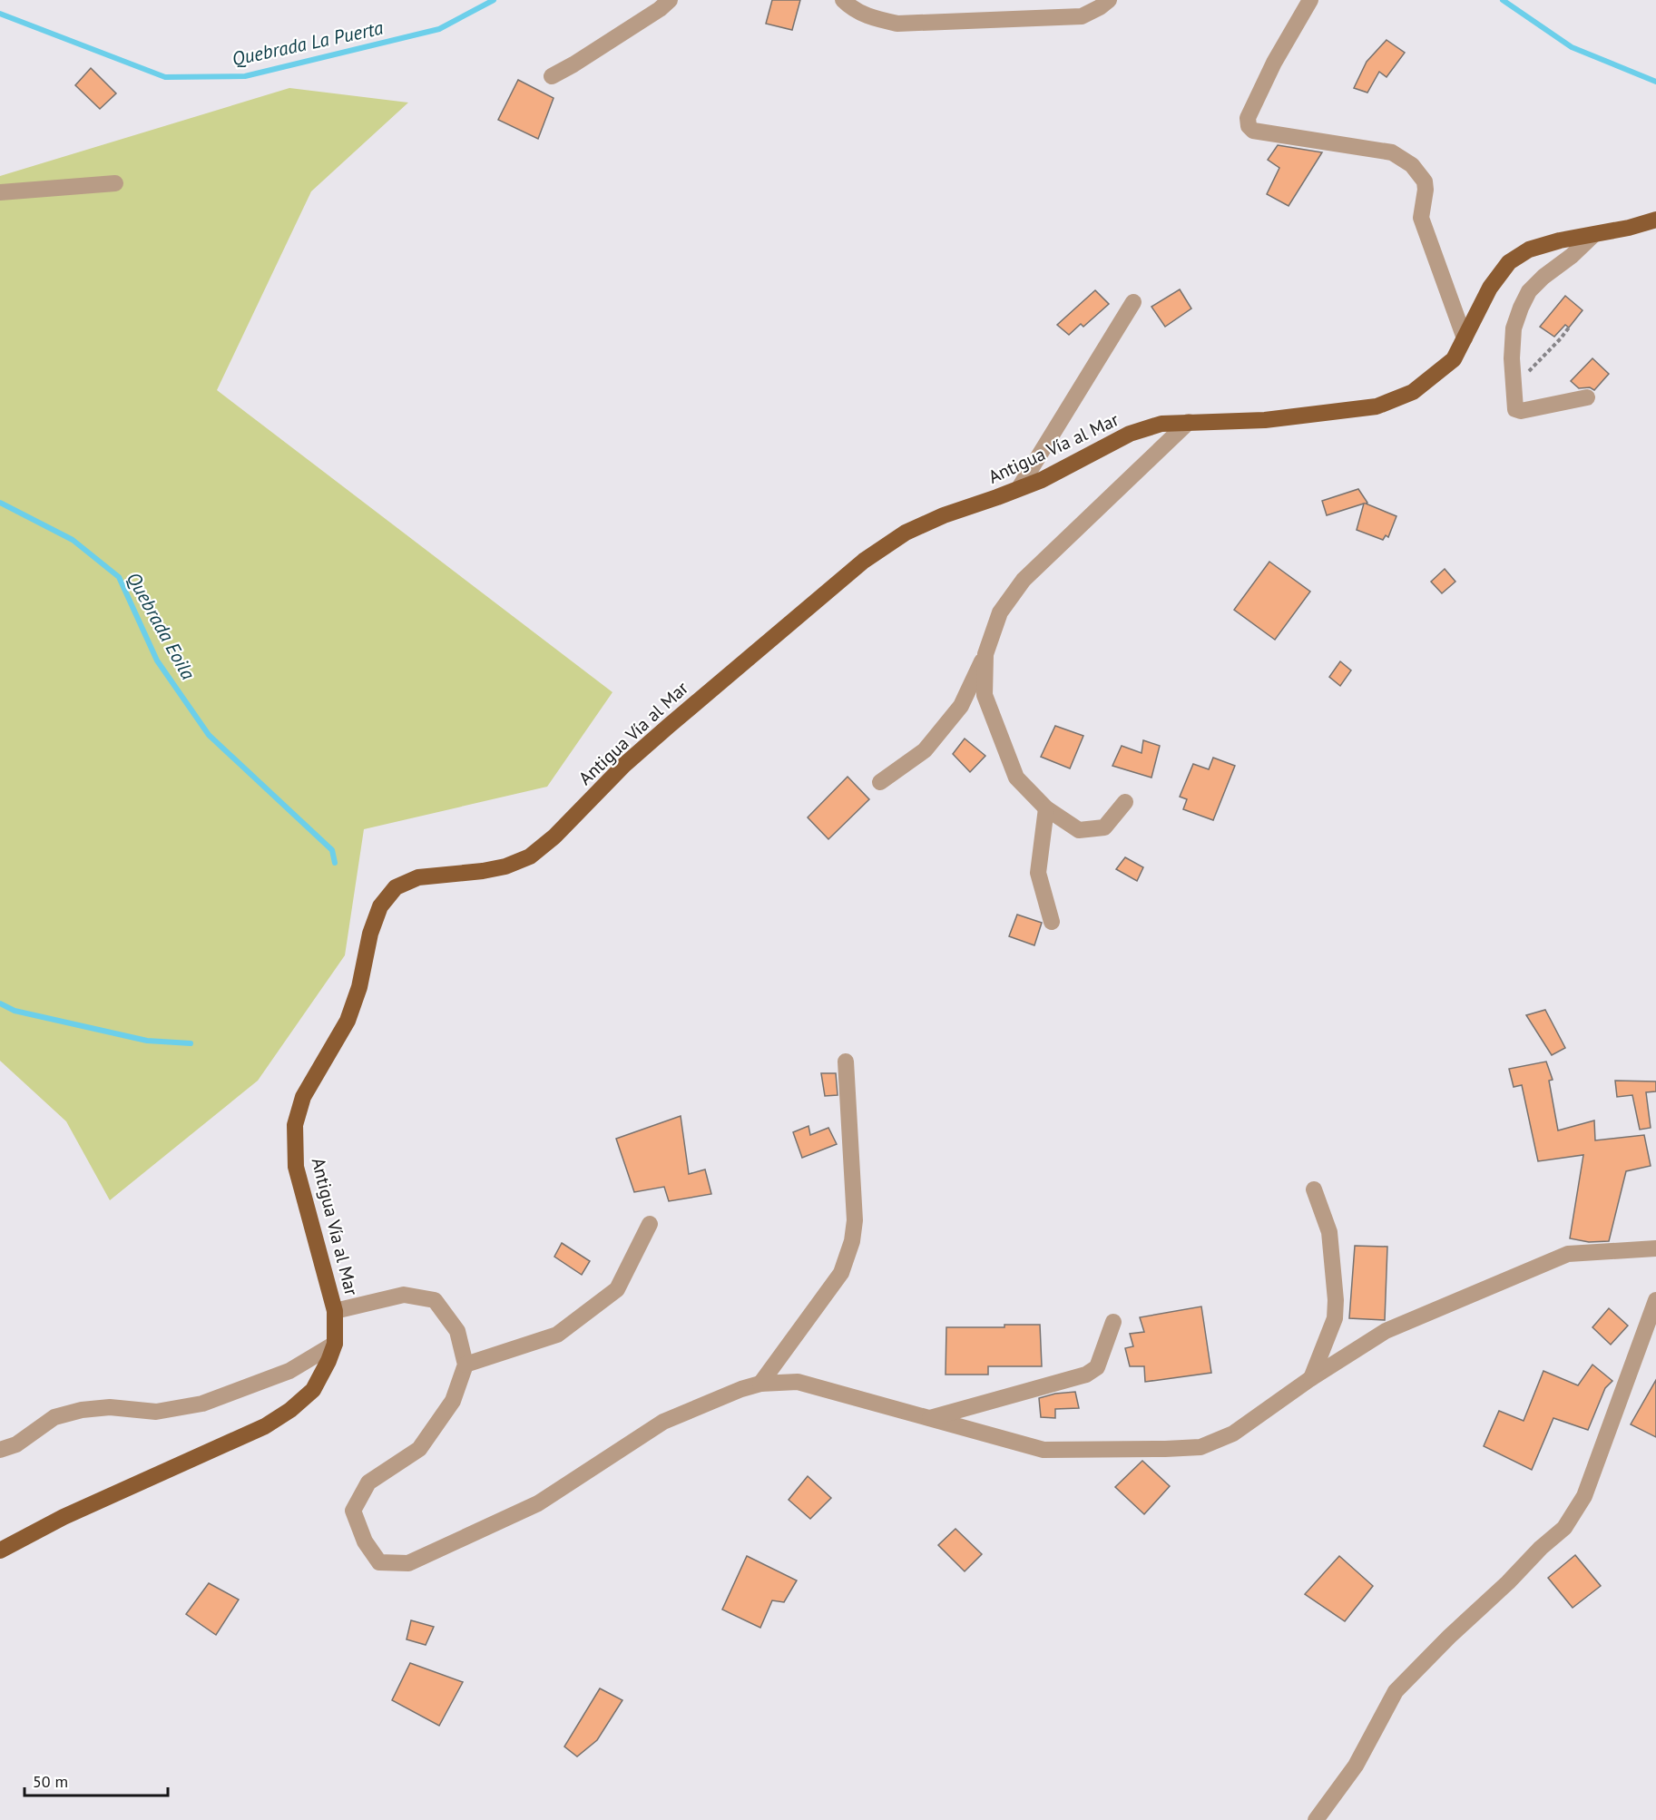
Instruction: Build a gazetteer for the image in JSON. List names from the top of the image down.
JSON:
{
  "streets": {
    "main road": ["Antigua Vía al Mar"]
  },
  "water": ["Quebrada La Puerta", "Quebrada Eoila"],
  "scale_bar": "50 m"
}
